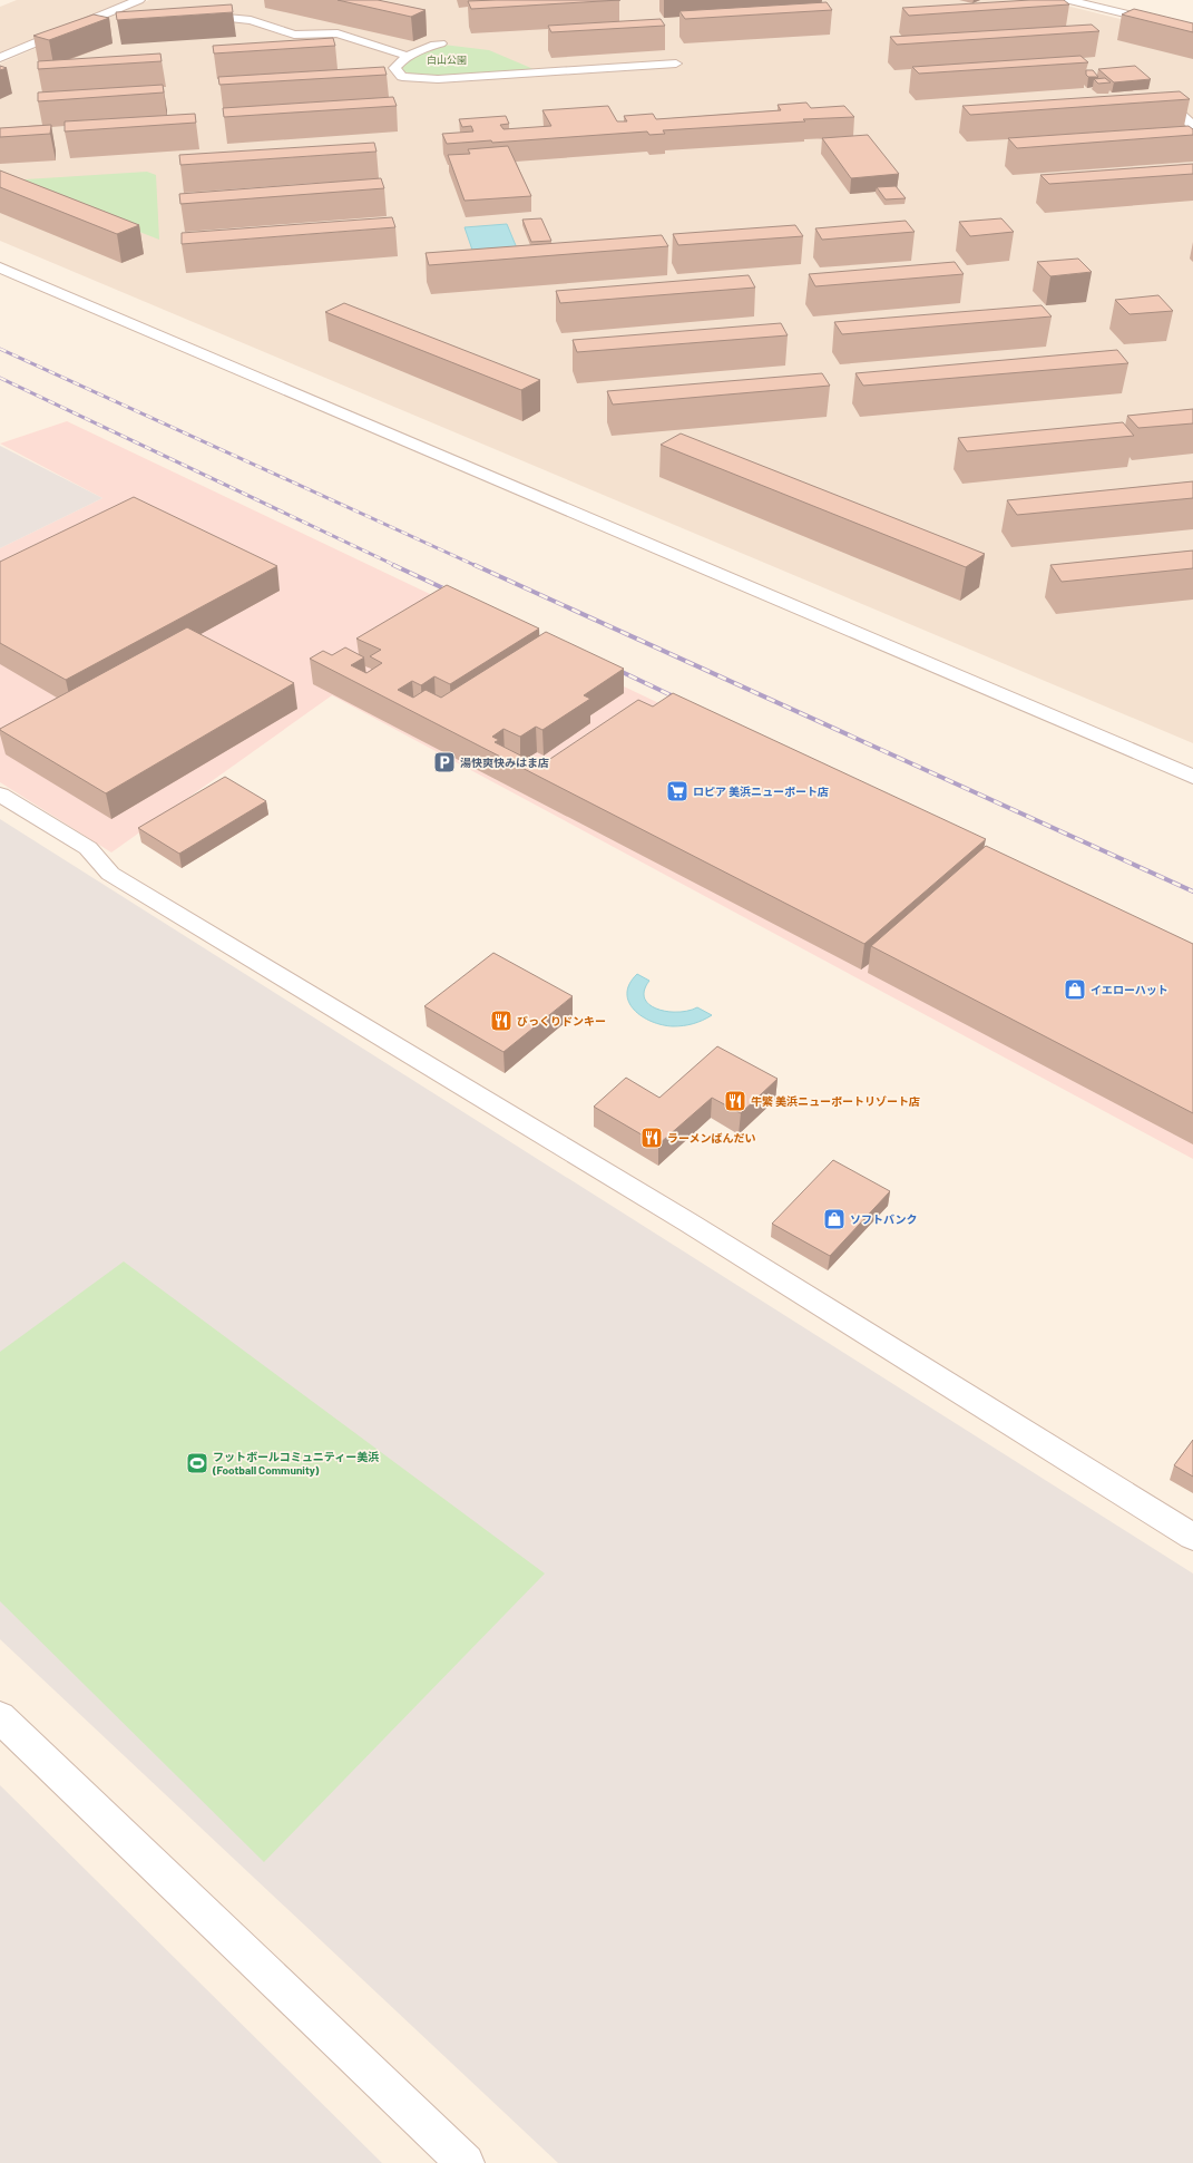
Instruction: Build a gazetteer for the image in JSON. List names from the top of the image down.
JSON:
{
  "parks": ["白山公園"],
  "places": {
    "parking": ["湯快爽快みはま店"],
    "supermarket": ["ロピア 美浜ニューポート店"],
    "shop": ["イエローハット", "ソフトバンク"],
    "restaurant": ["びっくりドンキー", "牛繁 美浜ニューポートリゾート店", "ラーメンばんだい"],
    "sports": ["フットボールコミュニティー美浜 (Football Community)"]
  }
}
